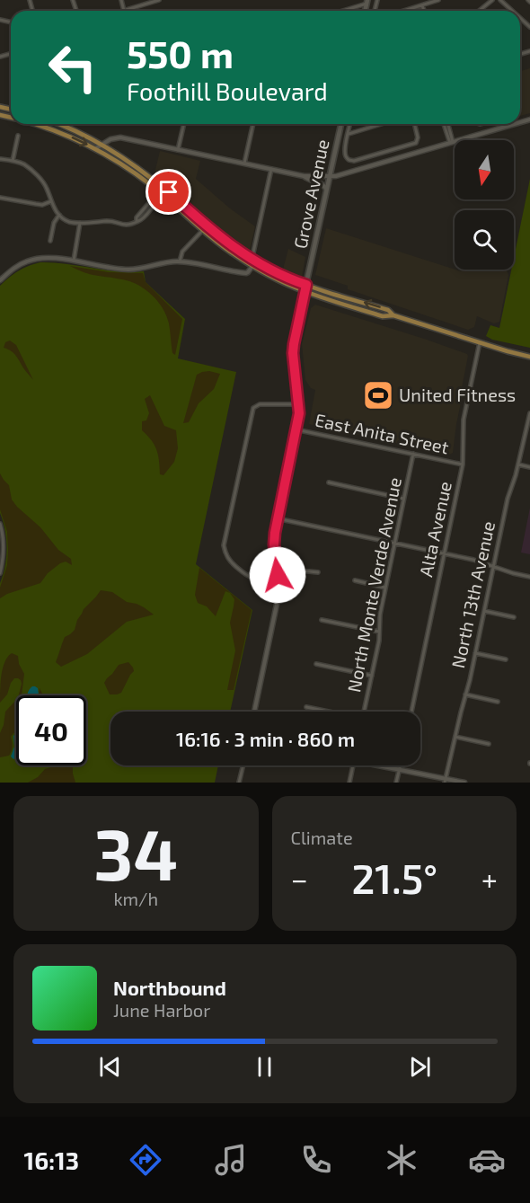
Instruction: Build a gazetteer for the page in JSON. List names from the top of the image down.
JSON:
{
  "streets": {
    "main road": ["Grove Avenue"],
    "street": [
      "East Anita Street",
      "Alta Avenue",
      "North Monte Verde Avenue",
      "North 13th Avenue"
    ]
  },
  "crossings": [
    ["Grove Avenue", "East Anita Street"],
    ["East Anita Street", "Alta Avenue"],
    ["East Anita Street", "North Monte Verde Avenue"]
  ],
  "places": {
    "sports": ["United Fitness"]
  },
  "north": "bottom",
  "page": {
    "turn": ["550 m", "Foothill Boulevard"],
    "limit": "40",
    "trip": "16:16 · 3 min · 860 m",
    "tile": [
      ["34", "km/h"],
      "Climate"
    ],
    "heat": ["−", "21.5°", "+"],
    "song": ["Northbound", "June Harbor"],
    "tabs": "16:13"
  }
}
